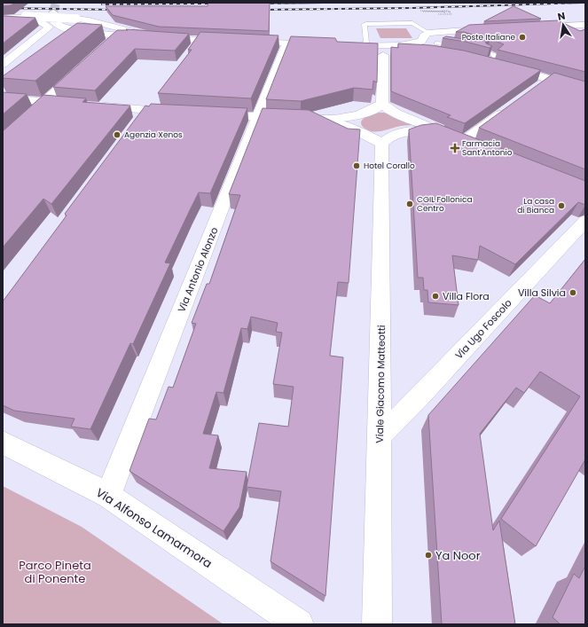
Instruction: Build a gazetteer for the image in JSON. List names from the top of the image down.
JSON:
{
  "streets": {
    "street": [
      "Via Antonio Alonzo",
      "Via Ugo Foscolo",
      "Viale Giacomo Matteotti",
      "Via Alfonso Lamarmora"
    ]
  },
  "crossings": [
    ["Via Antonio Alonzo", "Via Alfonso Lamarmora"],
    ["Via Ugo Foscolo", "Viale Giacomo Matteotti"]
  ],
  "parks": ["Parco Pineta di Ponente"],
  "places": {
    "other": [
      "Poste Italiane",
      "Agenzia Xenos",
      "Hotel Corallo",
      "CGIL Follonica Centro",
      "La casa di Bianca",
      "Villa Silvia",
      "Villa Flora",
      "Ya Noor"
    ],
    "health": ["Farmacia Sant'Antonio"]
  },
  "north": "top"
}
